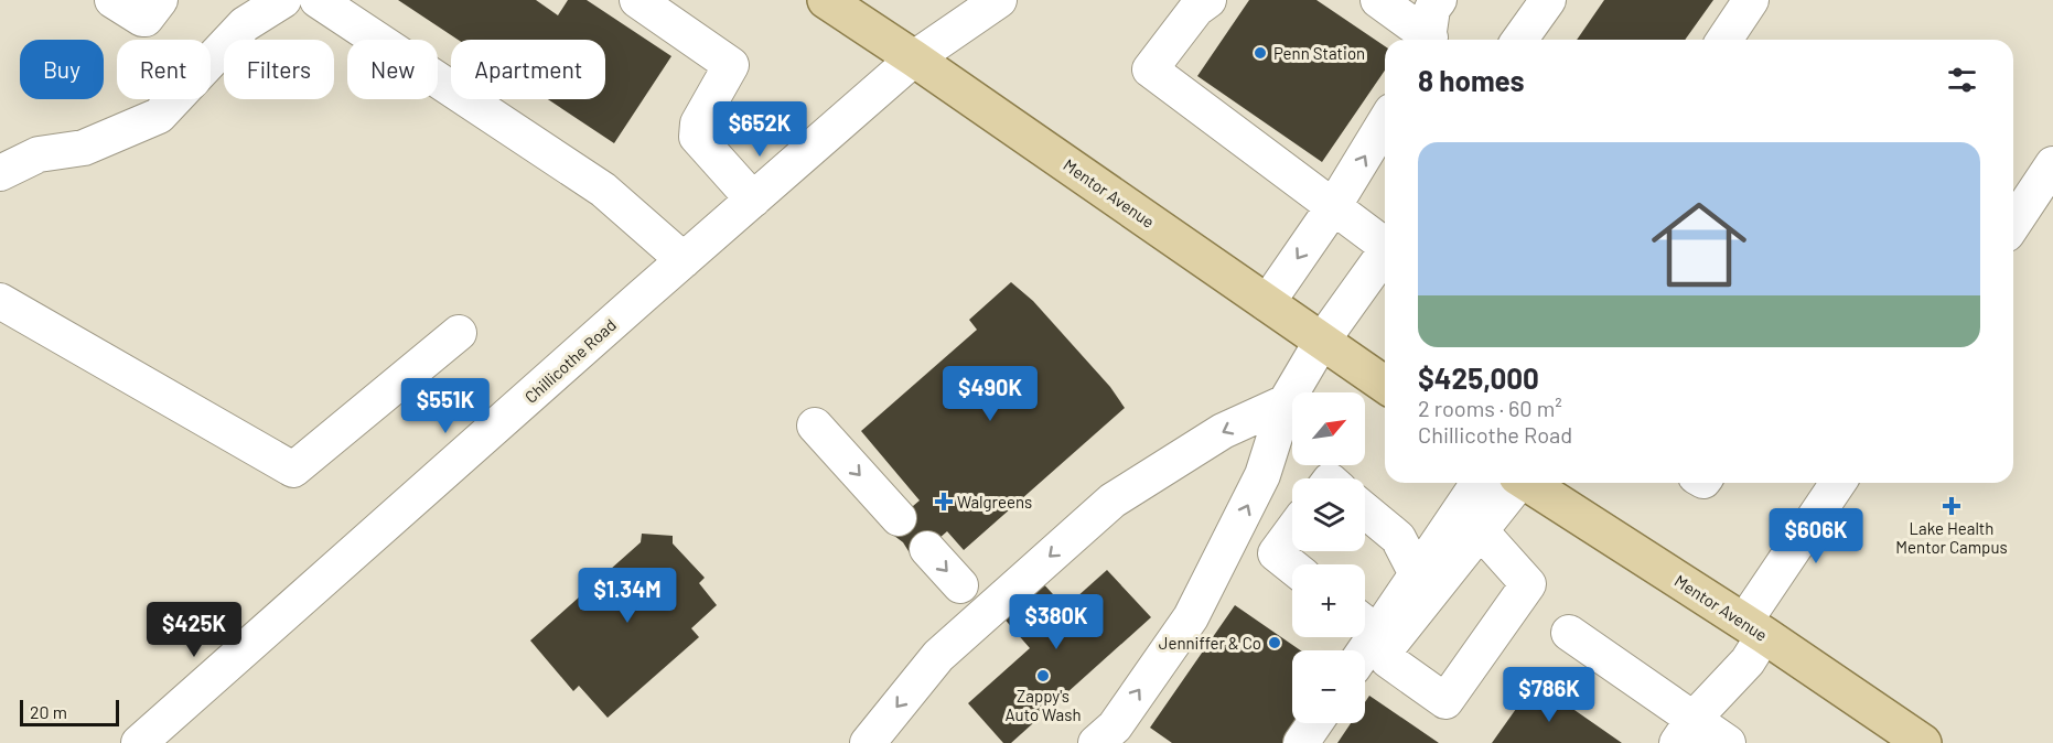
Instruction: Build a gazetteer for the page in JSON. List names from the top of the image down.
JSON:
{
  "streets": {
    "main road": ["Mentor Avenue"],
    "street": ["Chillicothe Road"]
  },
  "crossings": [
    ["Mentor Avenue", "Chillicothe Road"]
  ],
  "places": {
    "other": ["Penn Station", "Jenniffer & Co", "Zappy's Auto Wash"],
    "health": ["Walgreens", "Lake Health Mentor Campus"]
  },
  "scale_bar": "20 m",
  "north": "top right",
  "page": {
    "chip": [
      "Buy",
      "Rent",
      "Filters",
      "New",
      "Apartment"
    ],
    "heading": "8 homes",
    "price": [
      "$652K",
      "$490K",
      "$551K",
      "$606K",
      "$1.34M",
      "$380K",
      "$425K",
      "$786K"
    ],
    "list": [
      {
        "name": "$425,000",
        "note": "2 rooms · 60 m² · Chillicothe Road"
      }
    ],
    "map_buttons": ["+", "−"],
    "scale": "20 m"
  }
}
